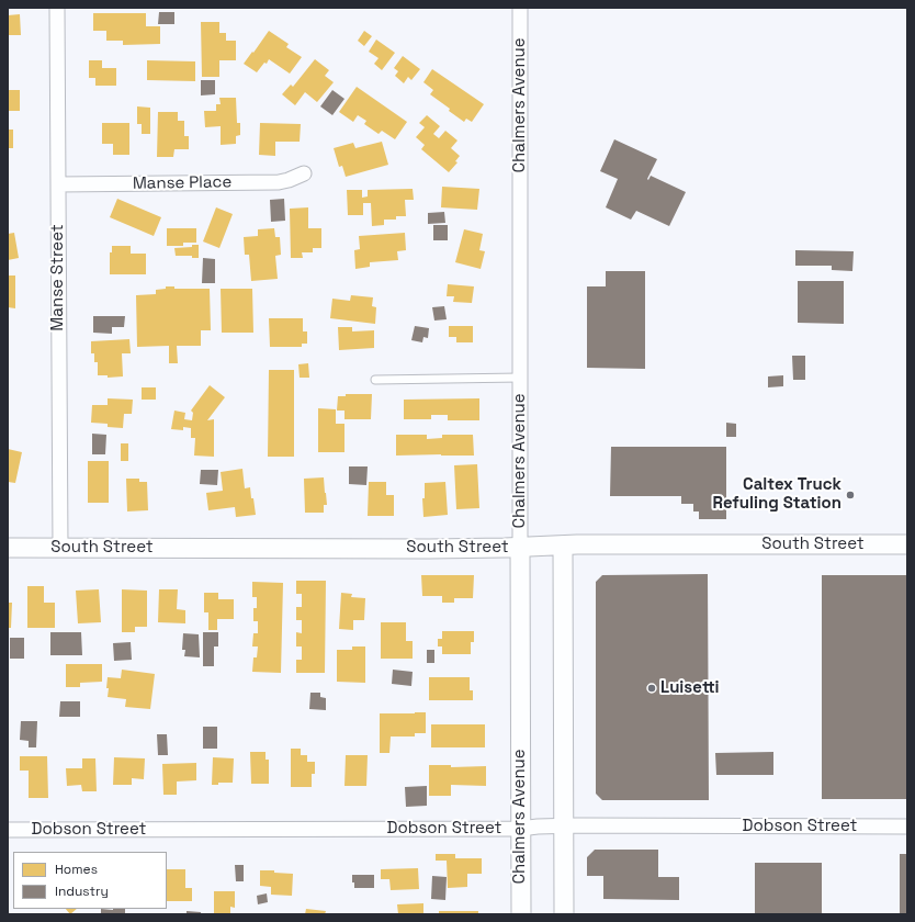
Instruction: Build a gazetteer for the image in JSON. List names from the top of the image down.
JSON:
{
  "streets": {
    "street": [
      "Chalmers Avenue",
      "Manse Place",
      "Manse Street",
      "South Street",
      "Dobson Street"
    ]
  },
  "crossings": [
    ["Chalmers Avenue", "South Street"],
    ["Chalmers Avenue", "Dobson Street"],
    ["Manse Place", "Manse Street"],
    ["Manse Street", "South Street"]
  ],
  "places": ["Caltex Truck Refuling Station", "Luisetti"],
  "legend": ["Homes", "Industry"]
}
